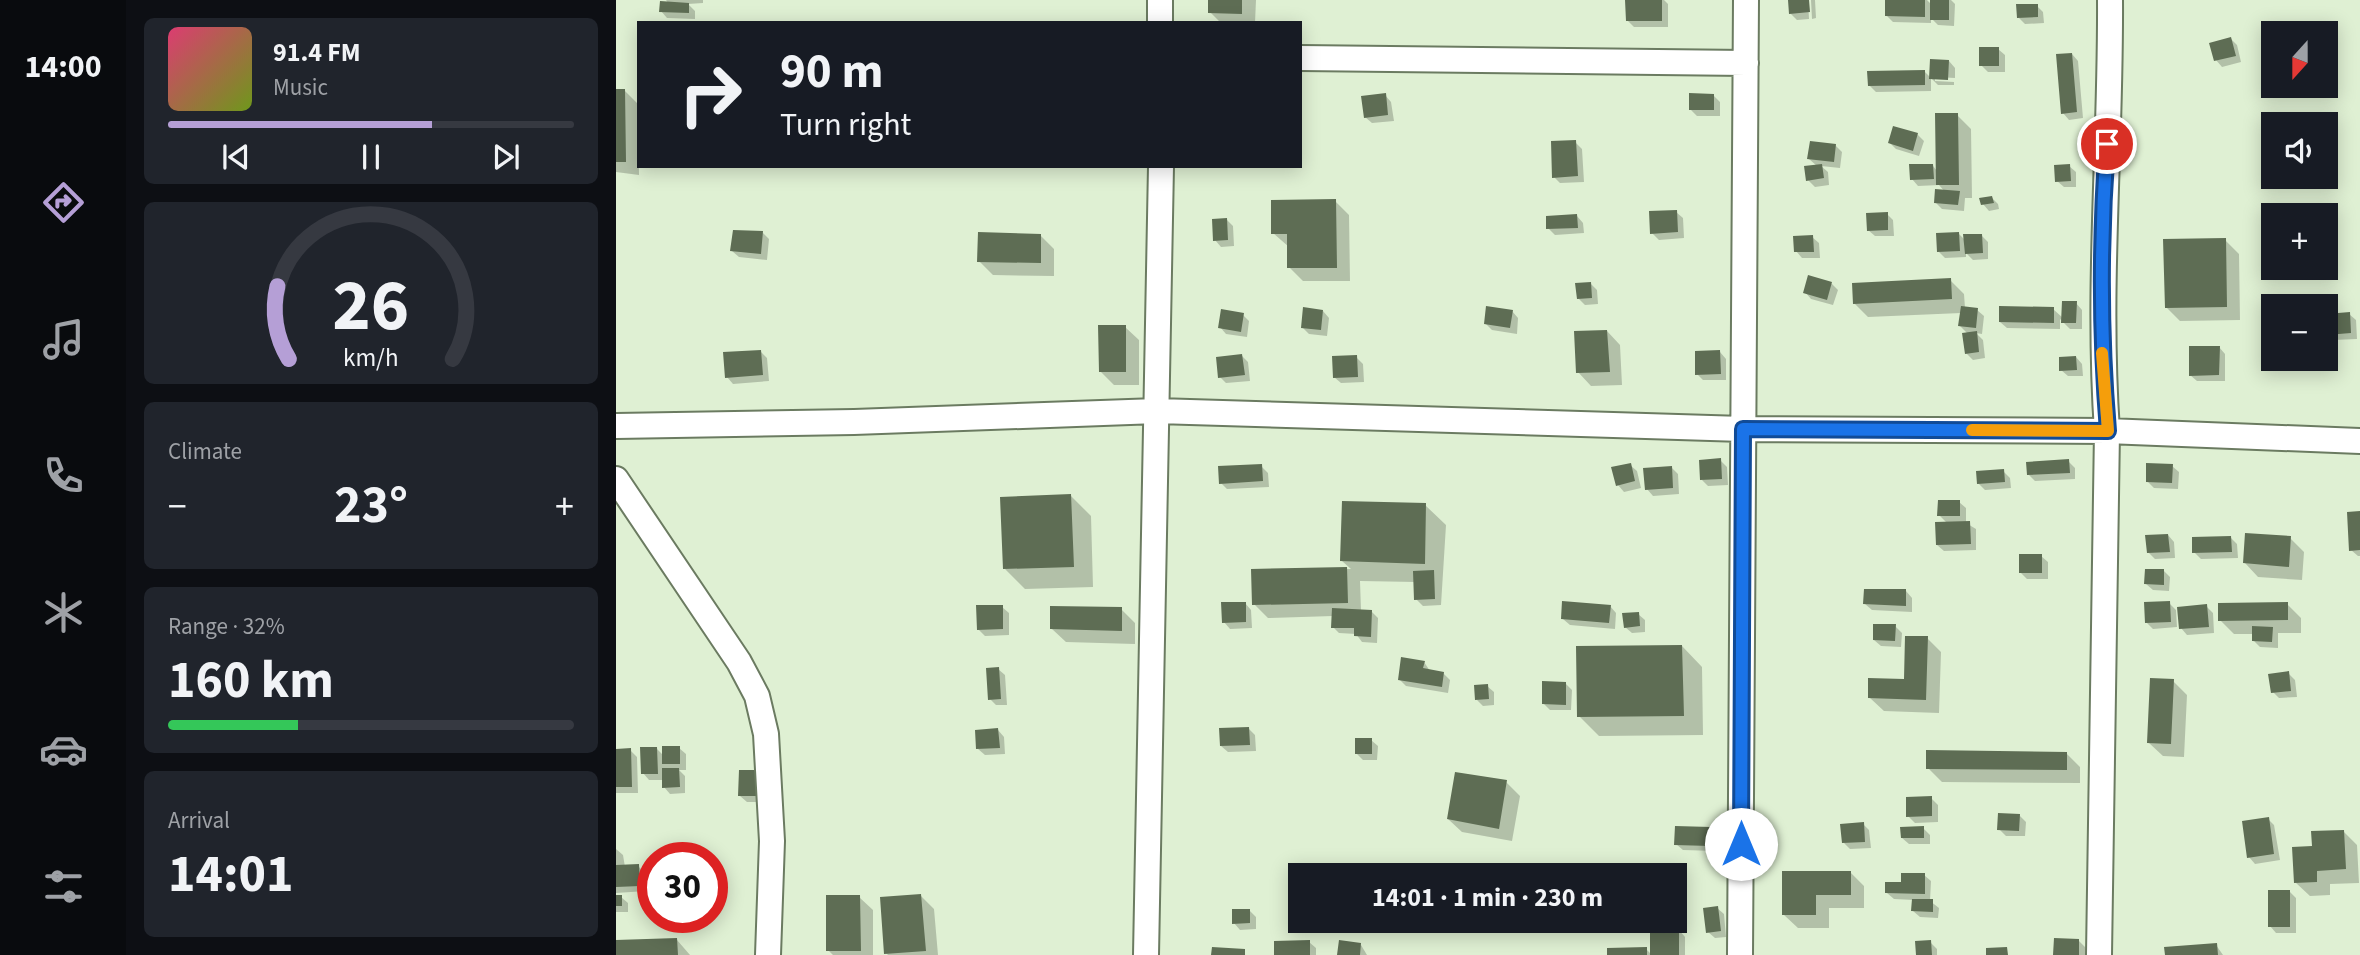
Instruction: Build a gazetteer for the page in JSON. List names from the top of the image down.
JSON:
{
  "north": "bottom",
  "page": {
    "tabs": "14:00",
    "map_buttons": ["+", "−"],
    "turn": ["90 m", "Turn right"],
    "song": ["91.4 FM", "Music"],
    "tile": [
      "Climate",
      ["Range · 32%", "160 km"],
      ["Arrival", "14:01"]
    ],
    "heat": ["−", "23°", "+"],
    "limit": "30",
    "trip": "14:01 · 1 min · 230 m",
    "gauge": ["26", "km/h"]
  }
}
